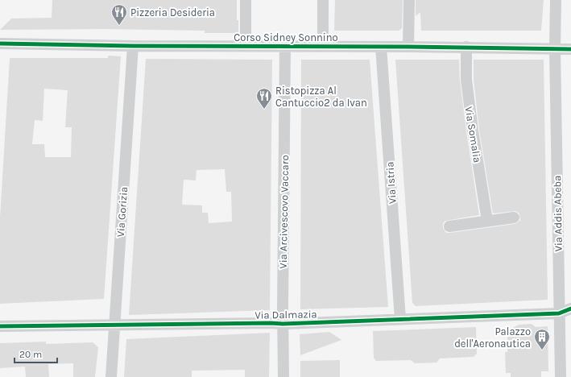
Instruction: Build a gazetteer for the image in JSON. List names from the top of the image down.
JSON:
{
  "streets": {
    "street": [
      "Corso Sidney Sonnino",
      "Via Somalia",
      "Via Istria",
      "Via Gorizia",
      "Via Arcivescovo Vaccaro",
      "Via Addis Abeba",
      "Via Dalmazia"
    ]
  },
  "crossings": [
    ["Corso Sidney Sonnino", "Via Somalia"],
    ["Corso Sidney Sonnino", "Via Istria"],
    ["Corso Sidney Sonnino", "Via Gorizia"],
    ["Corso Sidney Sonnino", "Via Arcivescovo Vaccaro"],
    ["Corso Sidney Sonnino", "Via Addis Abeba"],
    ["Via Istria", "Via Dalmazia"],
    ["Via Gorizia", "Via Dalmazia"],
    ["Via Arcivescovo Vaccaro", "Via Dalmazia"],
    ["Via Addis Abeba", "Via Dalmazia"]
  ],
  "places": {
    "restaurant": ["Pizzeria Desideria", "Ristopizza Al Cantuccio2 da Ivan"],
    "building": ["Palazzo dell'Aeronautica"]
  },
  "scale_bar": "20 m"
}
